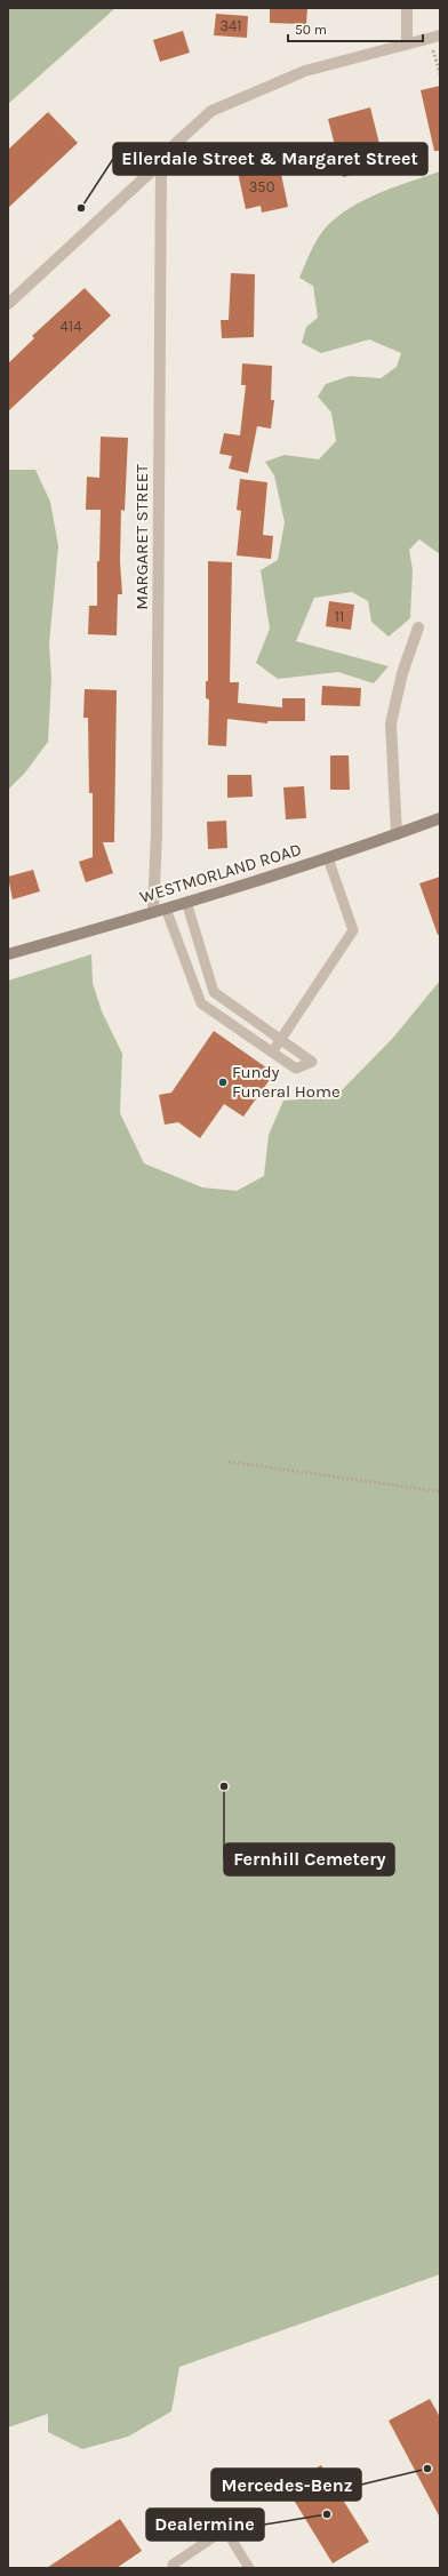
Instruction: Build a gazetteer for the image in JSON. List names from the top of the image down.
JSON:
{
  "streets": {
    "street": ["MARGARET STREET", "WESTMORLAND ROAD"]
  },
  "crossings": [
    ["MARGARET STREET", "WESTMORLAND ROAD"]
  ],
  "places": [
    "Ellerdale Street & Margaret Street",
    "Fundy Funeral Home",
    "Fernhill Cemetery",
    "Mercedes-Benz",
    "Dealermine"
  ],
  "house_numbers": [
    "341",
    "350",
    "414",
    "11"
  ],
  "scale_bar": "50 m"
}
